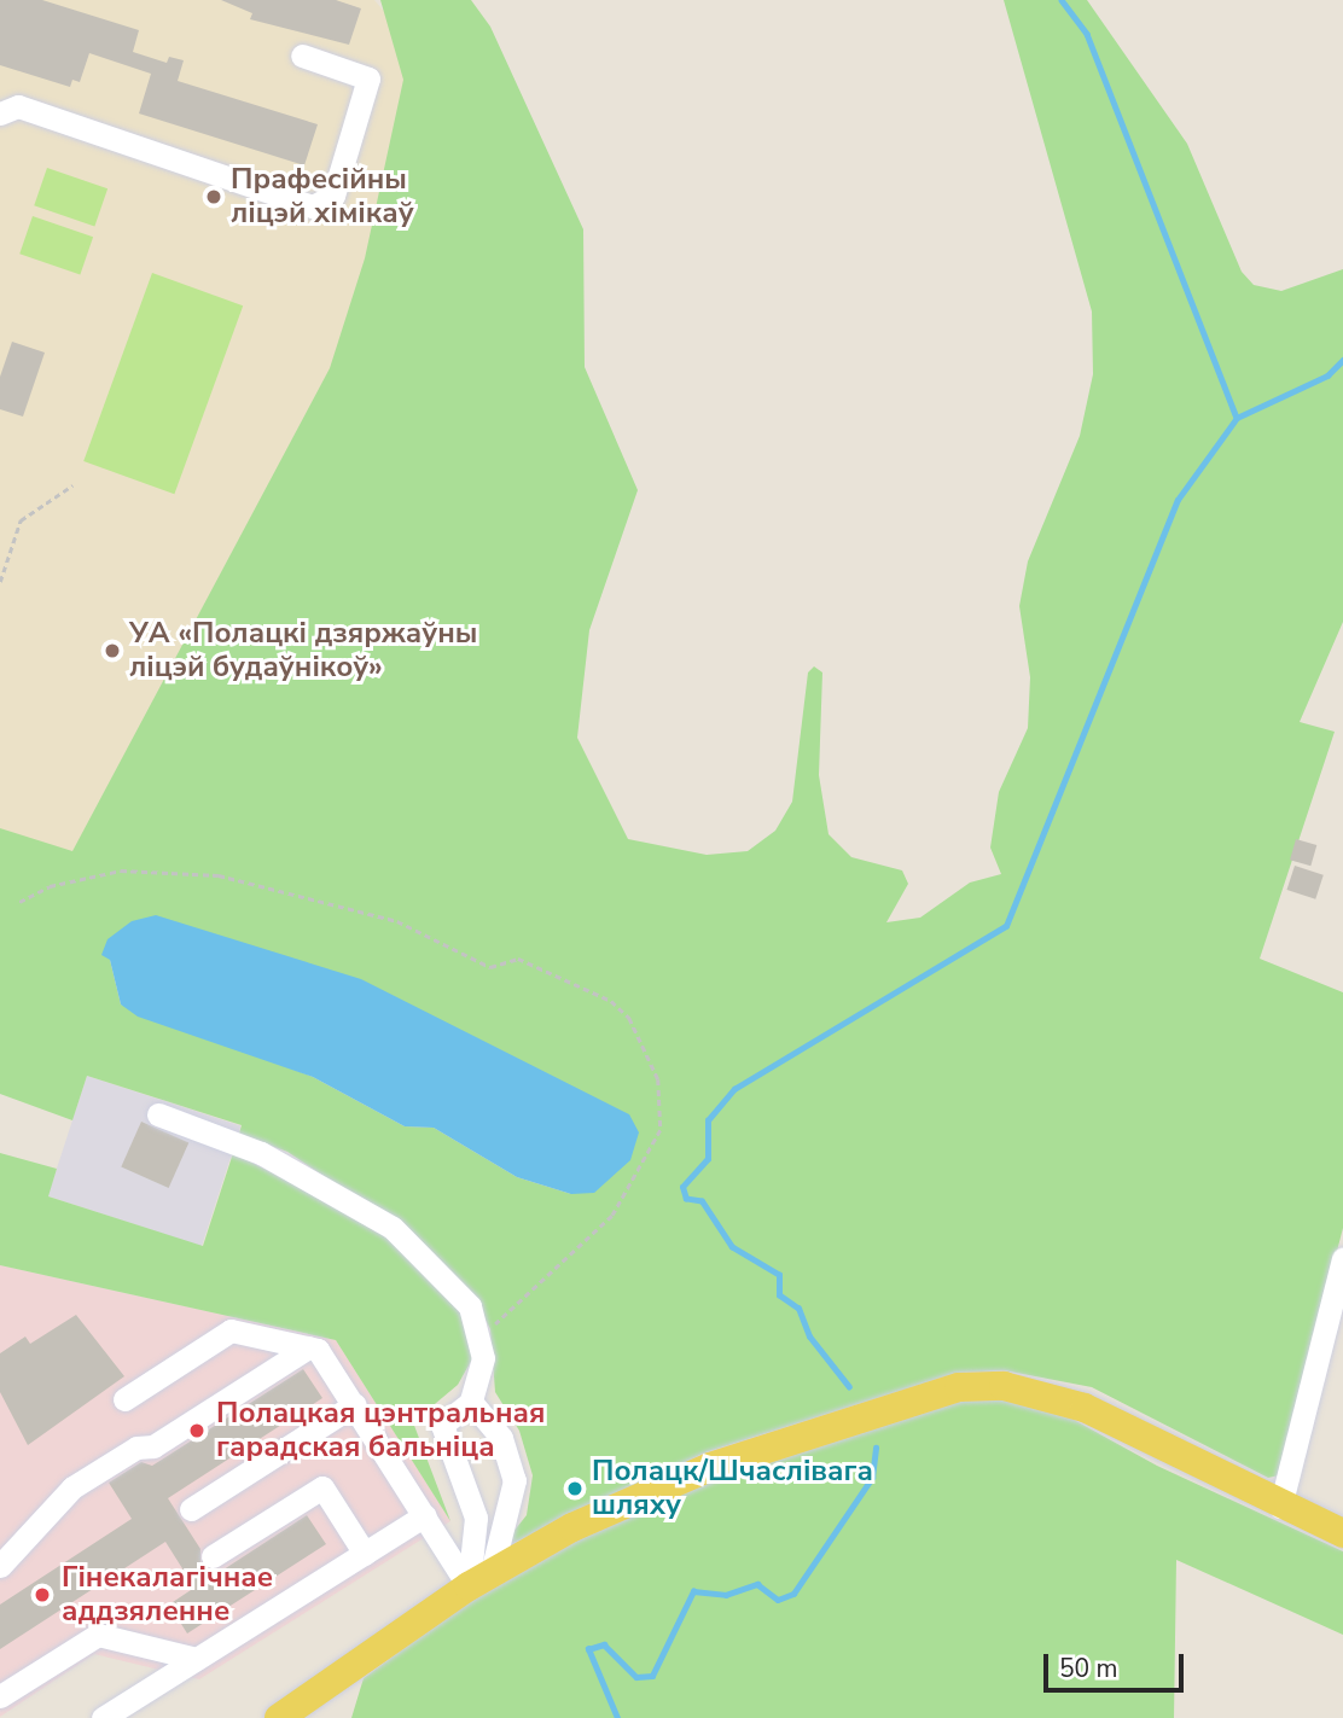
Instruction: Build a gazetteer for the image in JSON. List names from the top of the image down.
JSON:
{
  "places": [
    "Прафесійны ліцэй хімікаў",
    "УА «Полацкі дзяржаўны ліцэй будаўнікоў»",
    "Полацкая цэнтральная гарадская бальніца",
    "Полацк/Шчаслівага шляху",
    "Гінекалагічнае аддзяленне"
  ],
  "scale_bar": "50 m"
}
